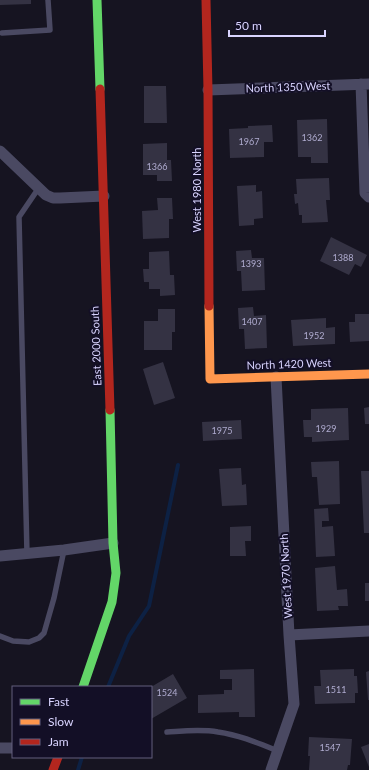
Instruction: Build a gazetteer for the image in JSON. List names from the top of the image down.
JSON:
{
  "streets": {
    "street": [
      "North 1350 West",
      "West 1980 North",
      "East 2000 South",
      "North 1420 West",
      "West 1970 North"
    ]
  },
  "crossings": [
    ["North 1350 West", "West 1980 North"],
    ["West 1980 North", "North 1420 West"],
    ["North 1420 West", "West 1970 North"]
  ],
  "house_numbers": [
    "1362",
    "1967",
    "1366",
    "1388",
    "1393",
    "1407",
    "1952",
    "1929",
    "1975",
    "1511",
    "1524",
    "1547"
  ],
  "legend": ["Fast", "Slow", "Jam"],
  "scale_bar": "50 m"
}
